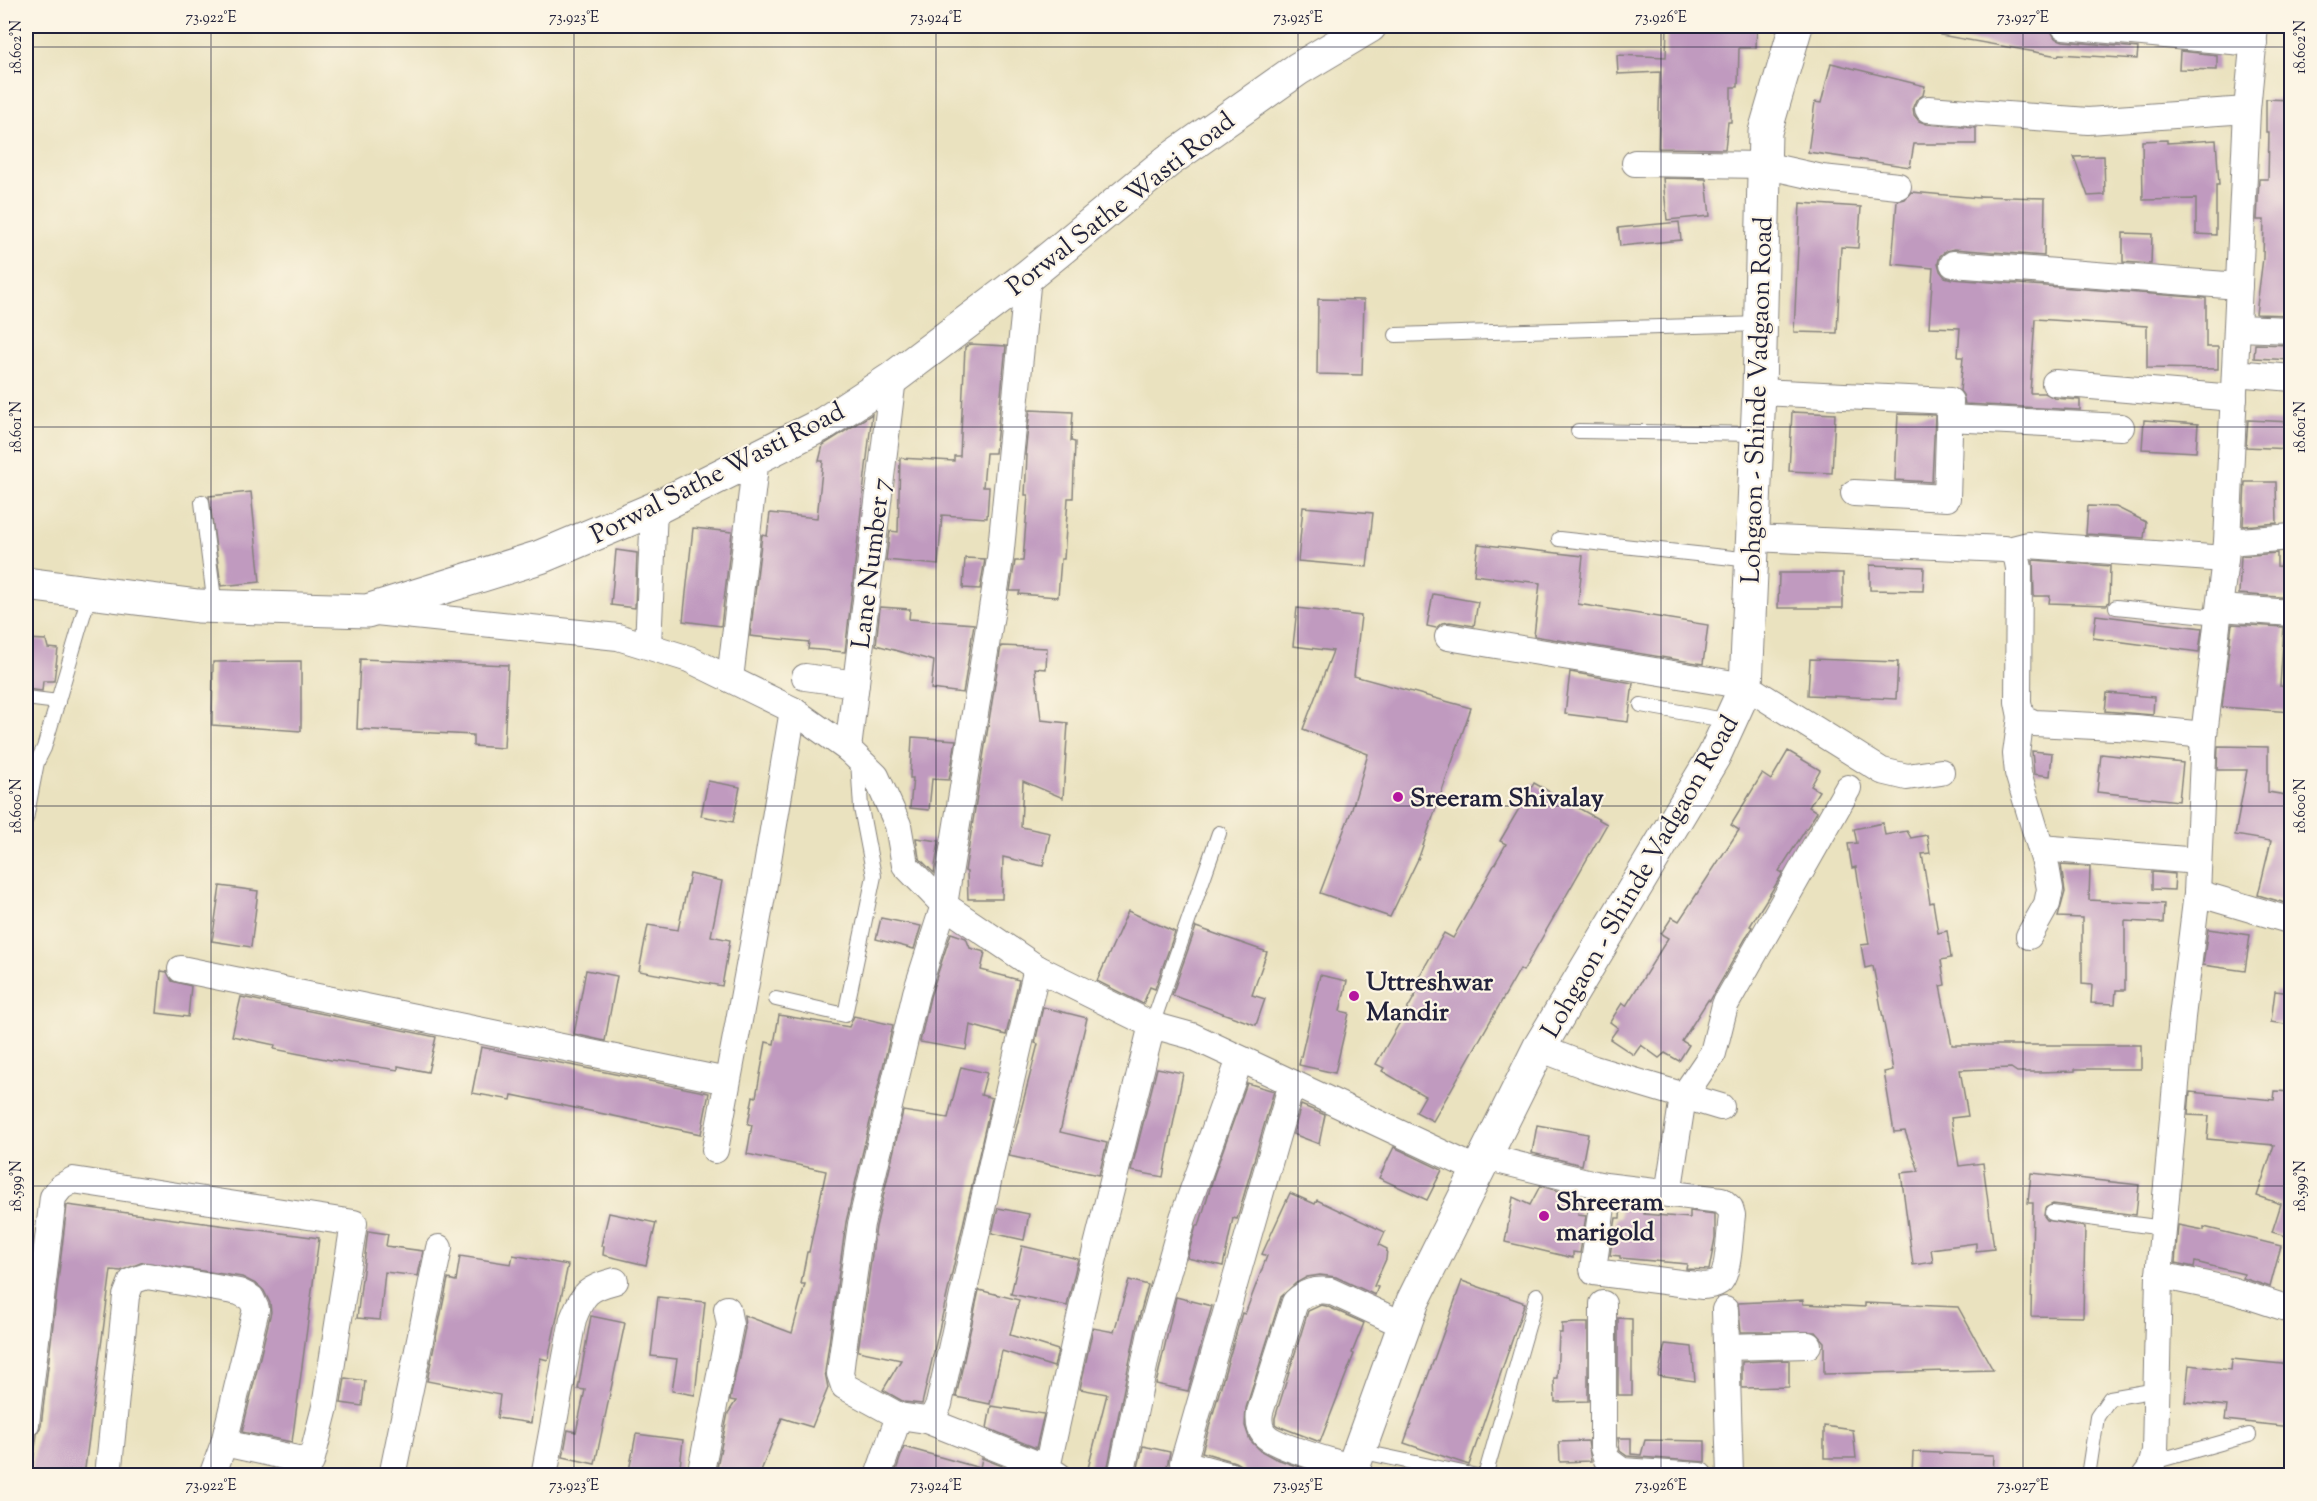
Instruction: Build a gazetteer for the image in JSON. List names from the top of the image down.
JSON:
{
  "streets": {
    "street": ["Porwal Sathe Wasti Road", "Lohgaon - Shinde Vadgaon Road", "Lane Number 7"]
  },
  "crossings": [
    ["Porwal Sathe Wasti Road", "Lane Number 7"]
  ],
  "places": ["Sreeram Shivalay", "Uttreshwar Mandir", "Shreeram marigold"],
  "coordinates": [
    "73.922°E",
    "73.923°E",
    "73.924°E",
    "73.925°E",
    "73.926°E",
    "73.927°E",
    "18.602°N",
    "18.601°N",
    "18.600°N",
    "18.599°N"
  ]
}
